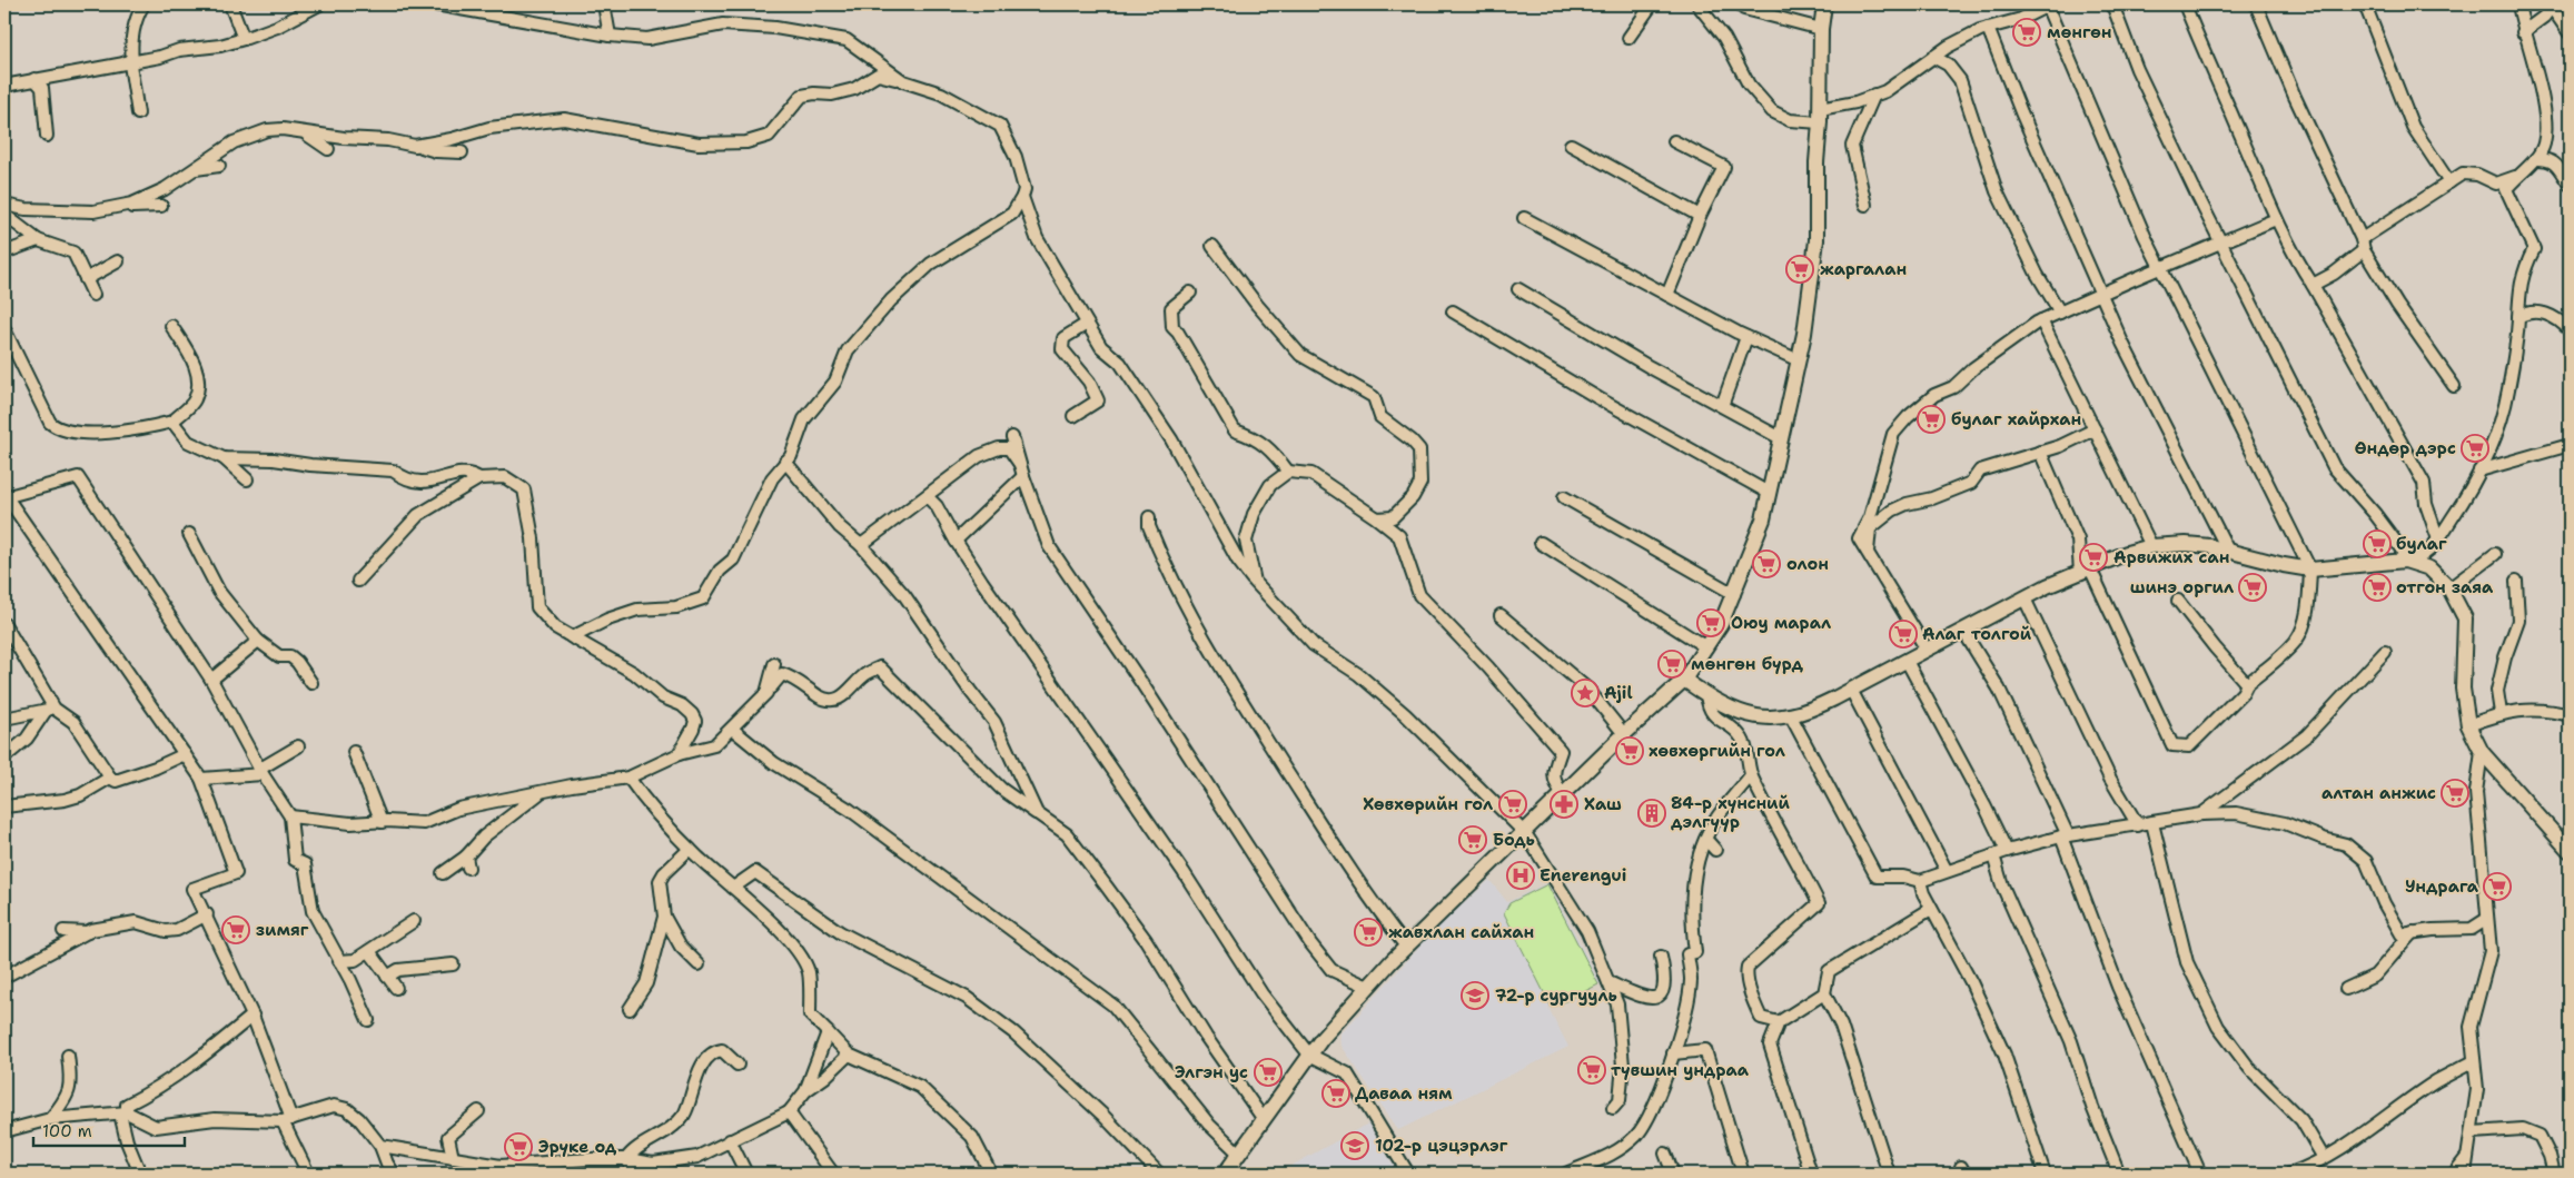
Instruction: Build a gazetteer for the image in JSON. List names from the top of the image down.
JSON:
{
  "places": {
    "supermarket": [
      "мөнгөн",
      "жаргалан",
      "булаг хайрхан",
      "Өндөр дэрс",
      "булаг",
      "Арвижих сан",
      "олон",
      "шинэ оргил",
      "отгон заяа",
      "Оюу марал",
      "Алаг толгой",
      "мөнгөн бүрд",
      "хөвхөргийн гол",
      "алтан анжис",
      "Хөвхөрийн гол",
      "Бодь",
      "Ундрага",
      "зимяг",
      "жавхлан сайхан",
      "түвшин ундраа",
      "Элгэн ус",
      "Даваа ням",
      "Эрүке од"
    ],
    "place": ["Ajil"],
    "pharmacy": ["Хаш"],
    "building": ["84-р хүнсний дэлгүүр"],
    "hospital": ["Enerengui"],
    "school or university": ["72-р сургууль", "102-р цэцэрлэг"]
  },
  "scale_bar": "100 m"
}
